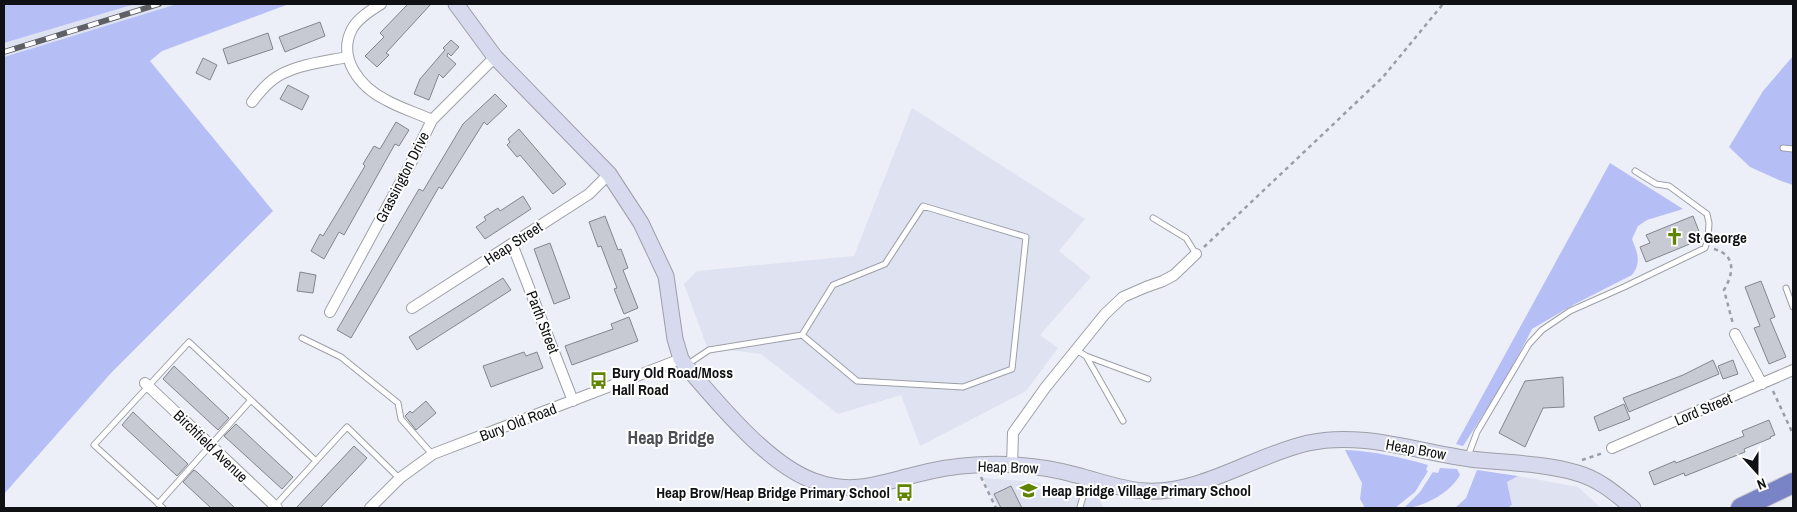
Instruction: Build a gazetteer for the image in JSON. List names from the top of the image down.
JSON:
{
  "streets": {
    "street": [
      "Grassington Drive",
      "Heap Street",
      "Parth Street",
      "Lord Street",
      "Bury Old Road",
      "Birchfield Avenue",
      "Heap Brow"
    ]
  },
  "crossings": [
    ["Heap Street", "Parth Street"],
    ["Parth Street", "Bury Old Road"],
    ["Bury Old Road", "Heap Brow"]
  ],
  "districts": ["Heap Bridge"],
  "places": {
    "church": ["St George"],
    "bus stop": ["Bury Old Road/Moss Hall Road", "Heap Brow/Heap Bridge Primary School"],
    "school or university": ["Heap Bridge Village Primary School"]
  },
  "north": "bottom"
}
